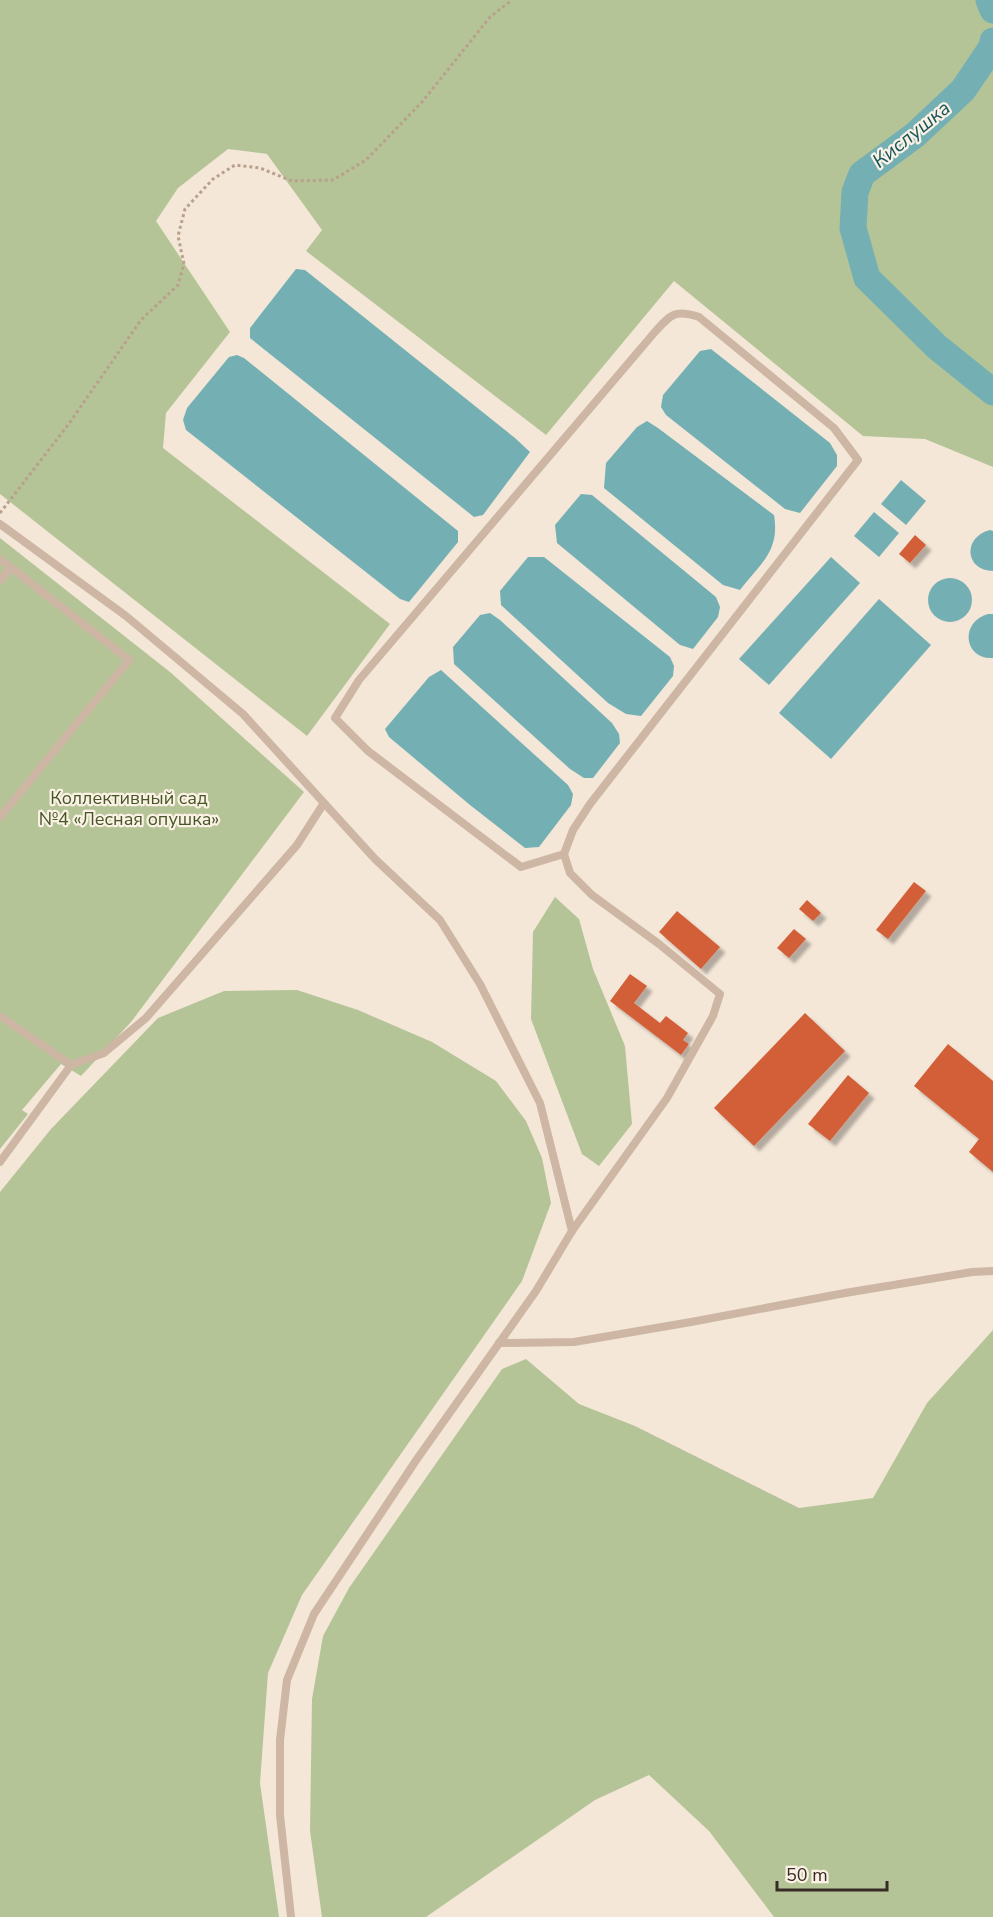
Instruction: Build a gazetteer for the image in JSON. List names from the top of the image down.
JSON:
{
  "water": ["Кислушка"],
  "parks": ["Коллективный сад №4 «Лесная опушка»"],
  "scale_bar": "50 m"
}
